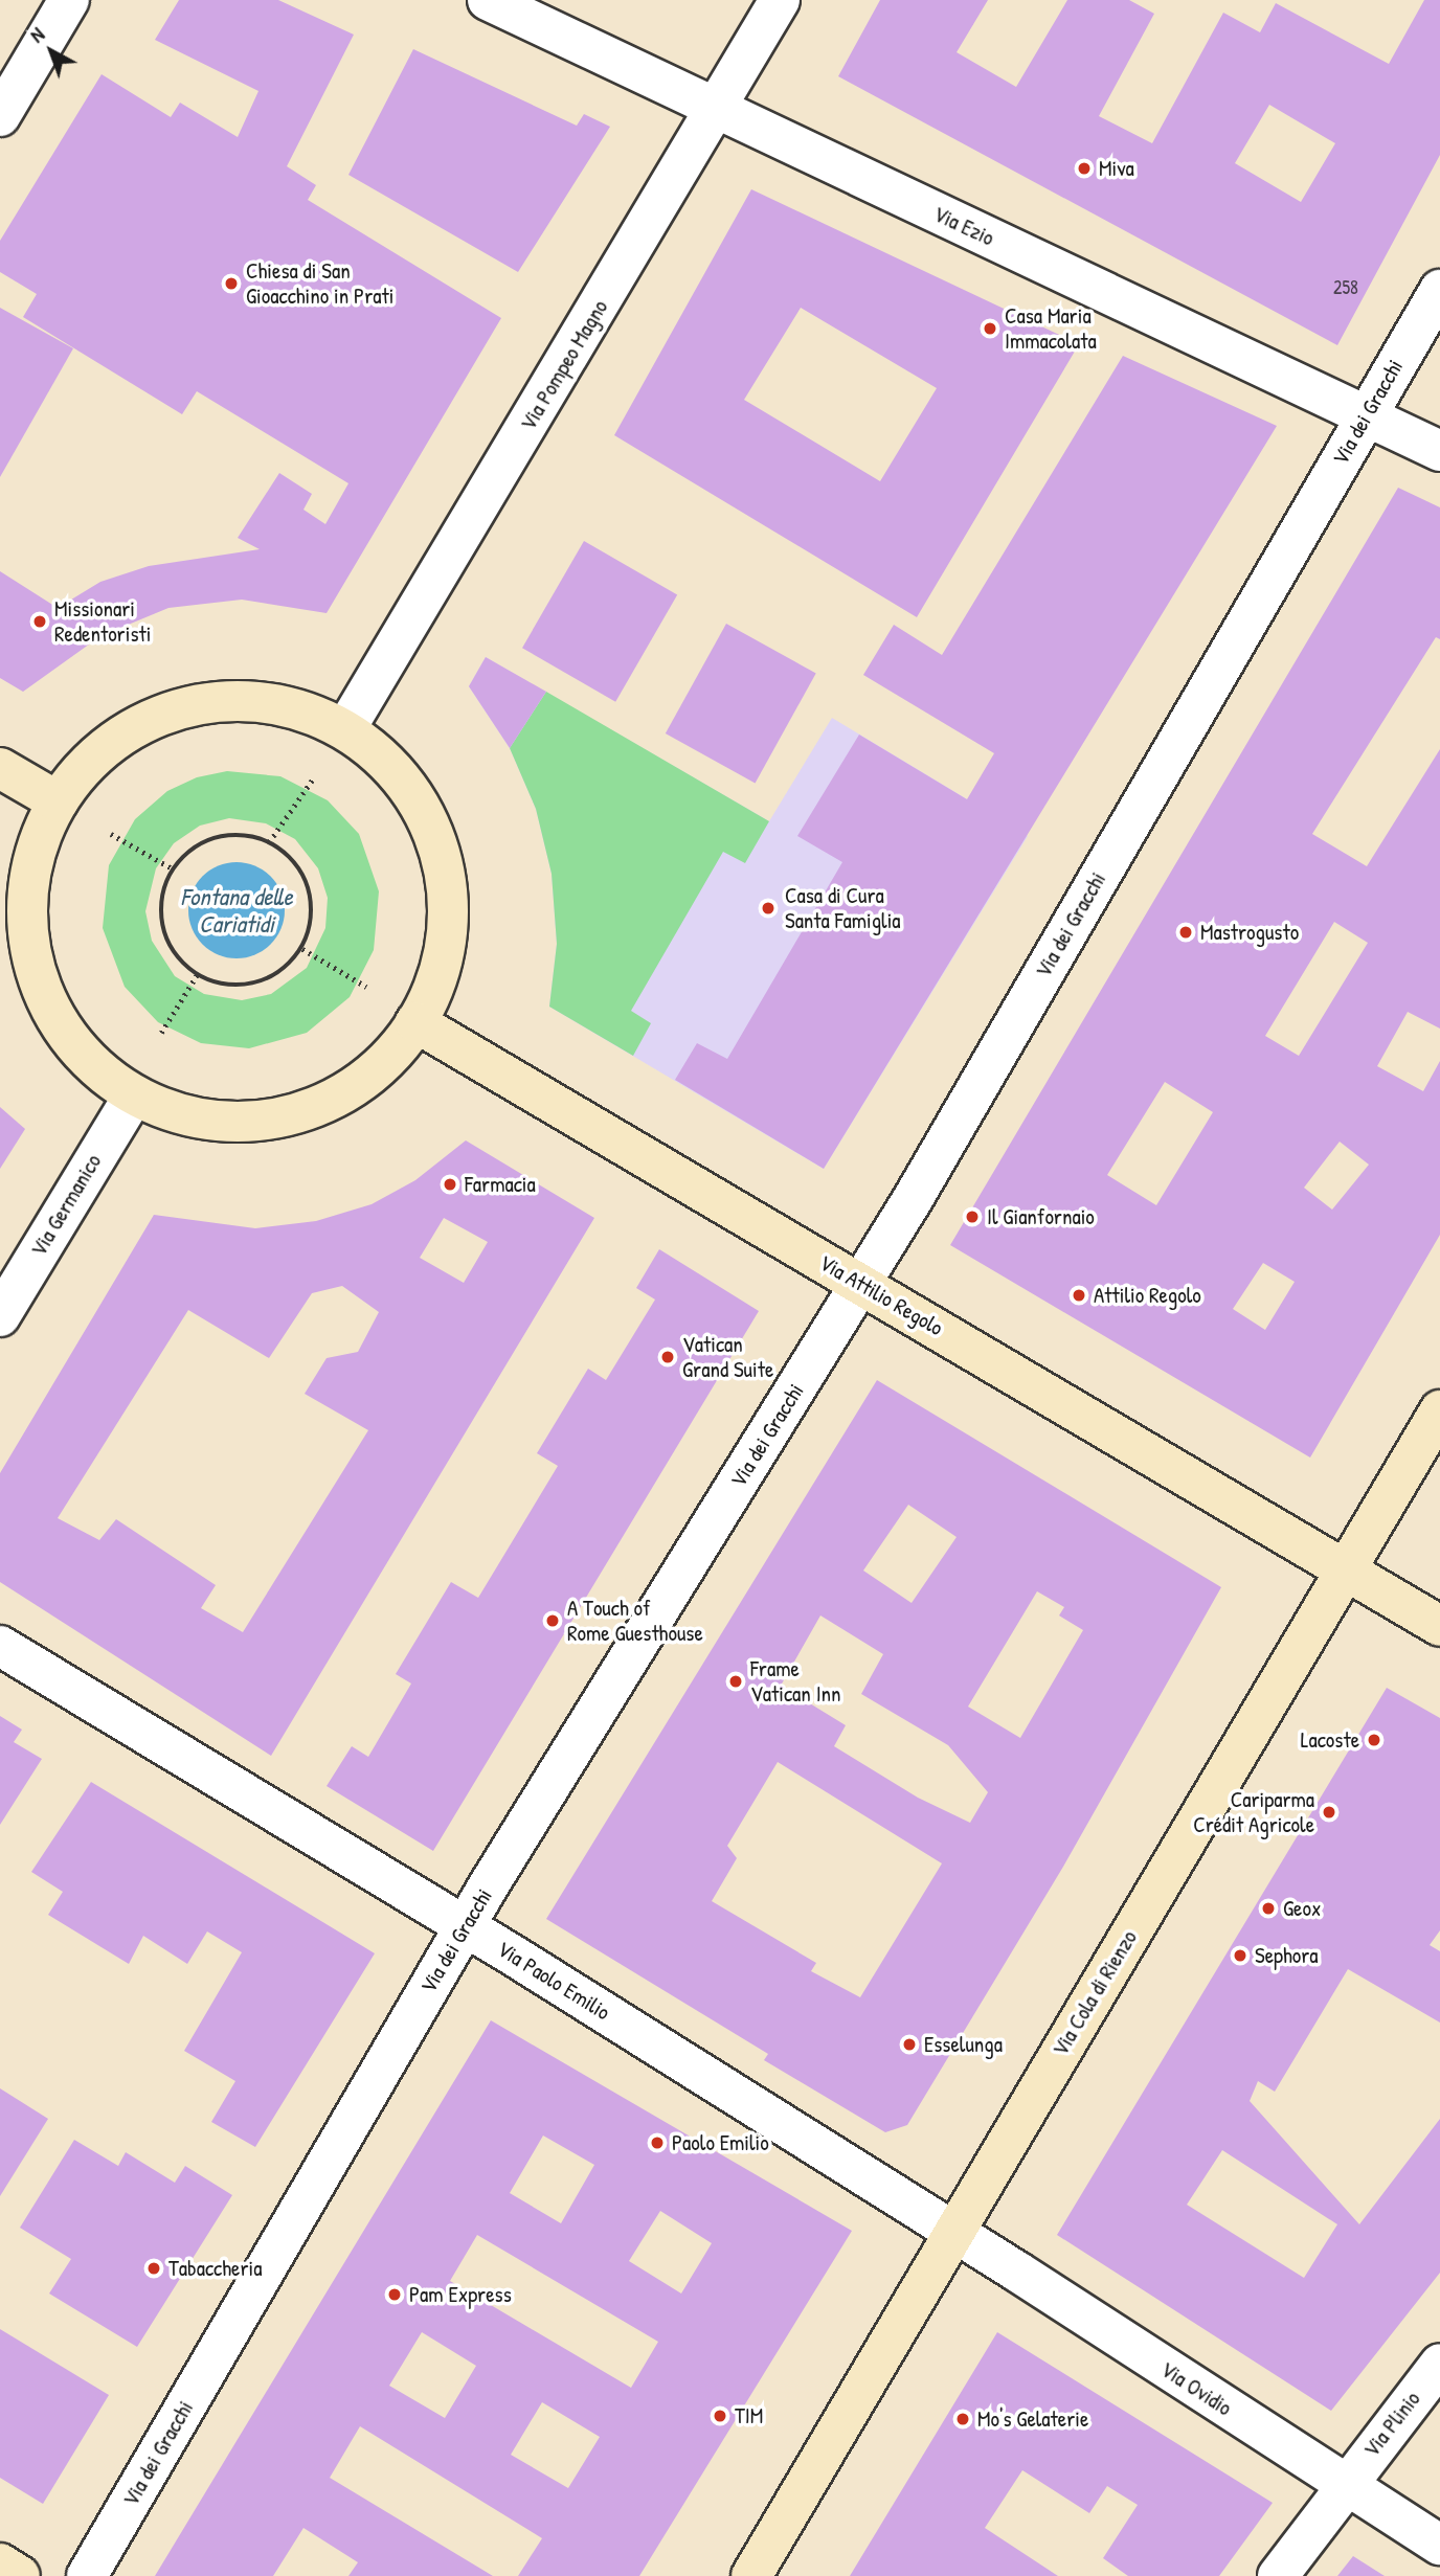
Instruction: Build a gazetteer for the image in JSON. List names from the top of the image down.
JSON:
{
  "streets": {
    "street": [
      "Via Ezio",
      "Via Pompeo Magno",
      "Via dei Gracchi",
      "Via Germanico",
      "Via Attilio Regolo",
      "Via Paolo Emilio",
      "Via Cola di Rienzo",
      "Via Ovidio",
      "Via Plinio"
    ]
  },
  "crossings": [
    ["Via Ezio", "Via Pompeo Magno"],
    ["Via Ezio", "Via dei Gracchi"],
    ["Via dei Gracchi", "Via Attilio Regolo"],
    ["Via dei Gracchi", "Via Paolo Emilio"],
    ["Via Attilio Regolo", "Via Cola di Rienzo"],
    ["Via Paolo Emilio", "Via Cola di Rienzo"],
    ["Via Paolo Emilio", "Via Ovidio"],
    ["Via Cola di Rienzo", "Via Ovidio"],
    ["Via Ovidio", "Via Plinio"]
  ],
  "water": ["Fontana delle Cariatidi"],
  "places": [
    "Miva",
    "Chiesa di San Gioacchino in Prati",
    "Casa Maria Immacolata",
    "Missionari Redentoristi",
    "Casa di Cura Santa Famiglia",
    "Mastrogusto",
    "Farmacia",
    "Il Gianfornaio",
    "Attilio Regolo",
    "Vatican Grand Suite",
    "A Touch of Rome Guesthouse",
    "Frame Vatican Inn",
    "Lacoste",
    "Cariparma Crédit Agricole",
    "Geox",
    "Sephora",
    "Esselunga",
    "Paolo Emilio",
    "Tabaccheria",
    "Pam Express",
    "TIM",
    "Mo's Gelaterie"
  ],
  "house_numbers": ["258"],
  "north": "top left"
}
